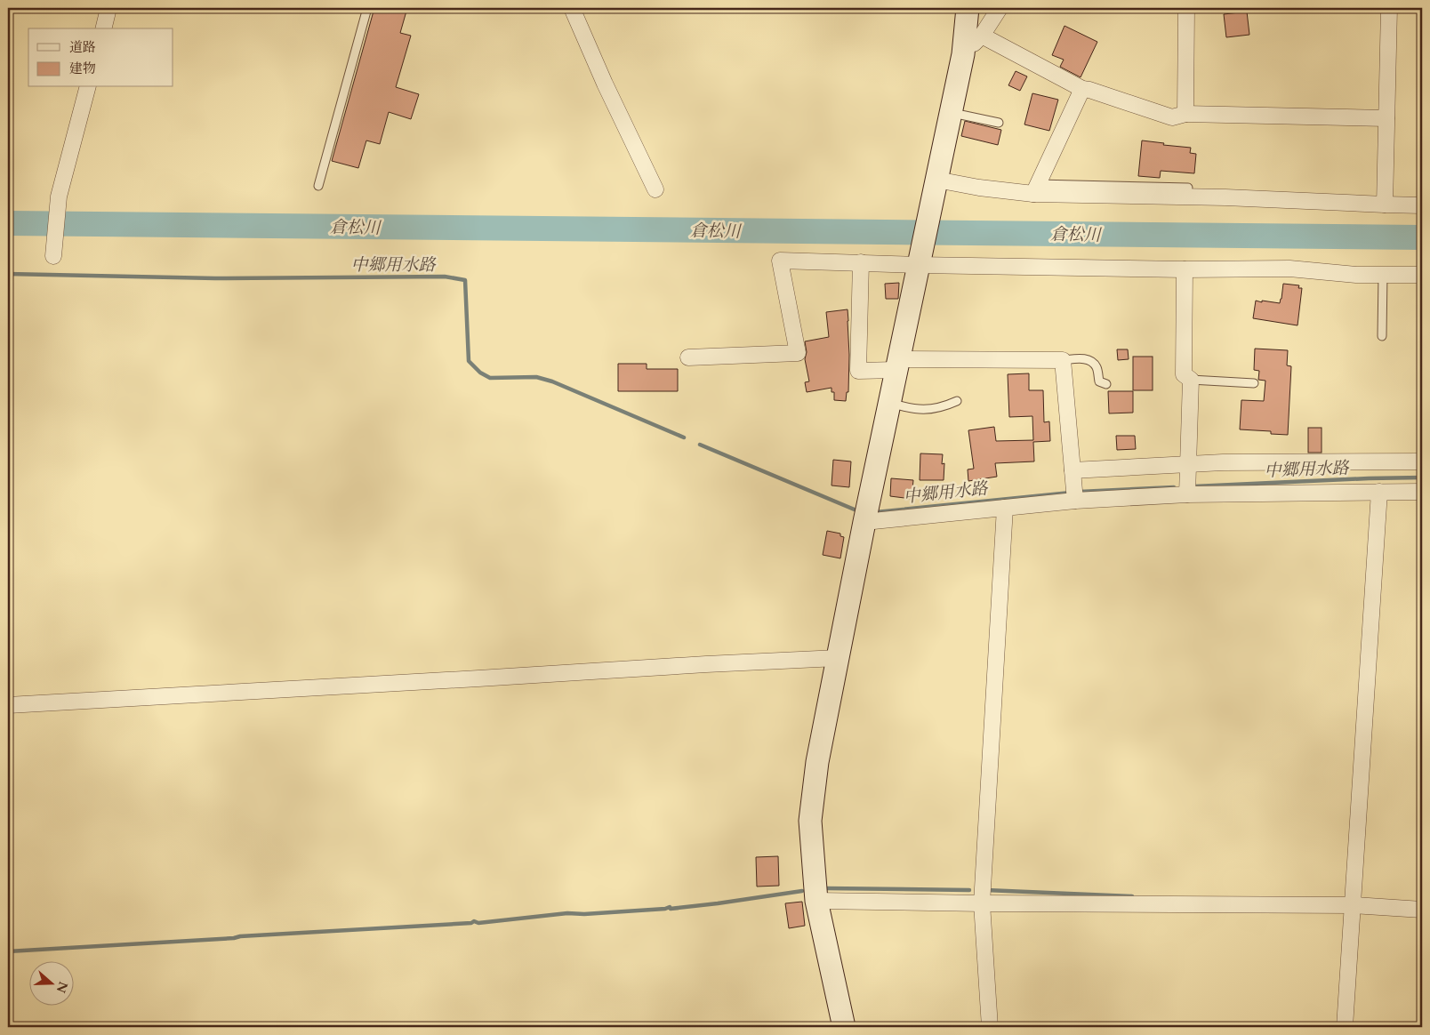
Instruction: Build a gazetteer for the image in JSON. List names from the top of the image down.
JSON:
{
  "water": ["倉松川", "中郷用水路"],
  "legend": ["道路", "建物"],
  "north": "right"
}
